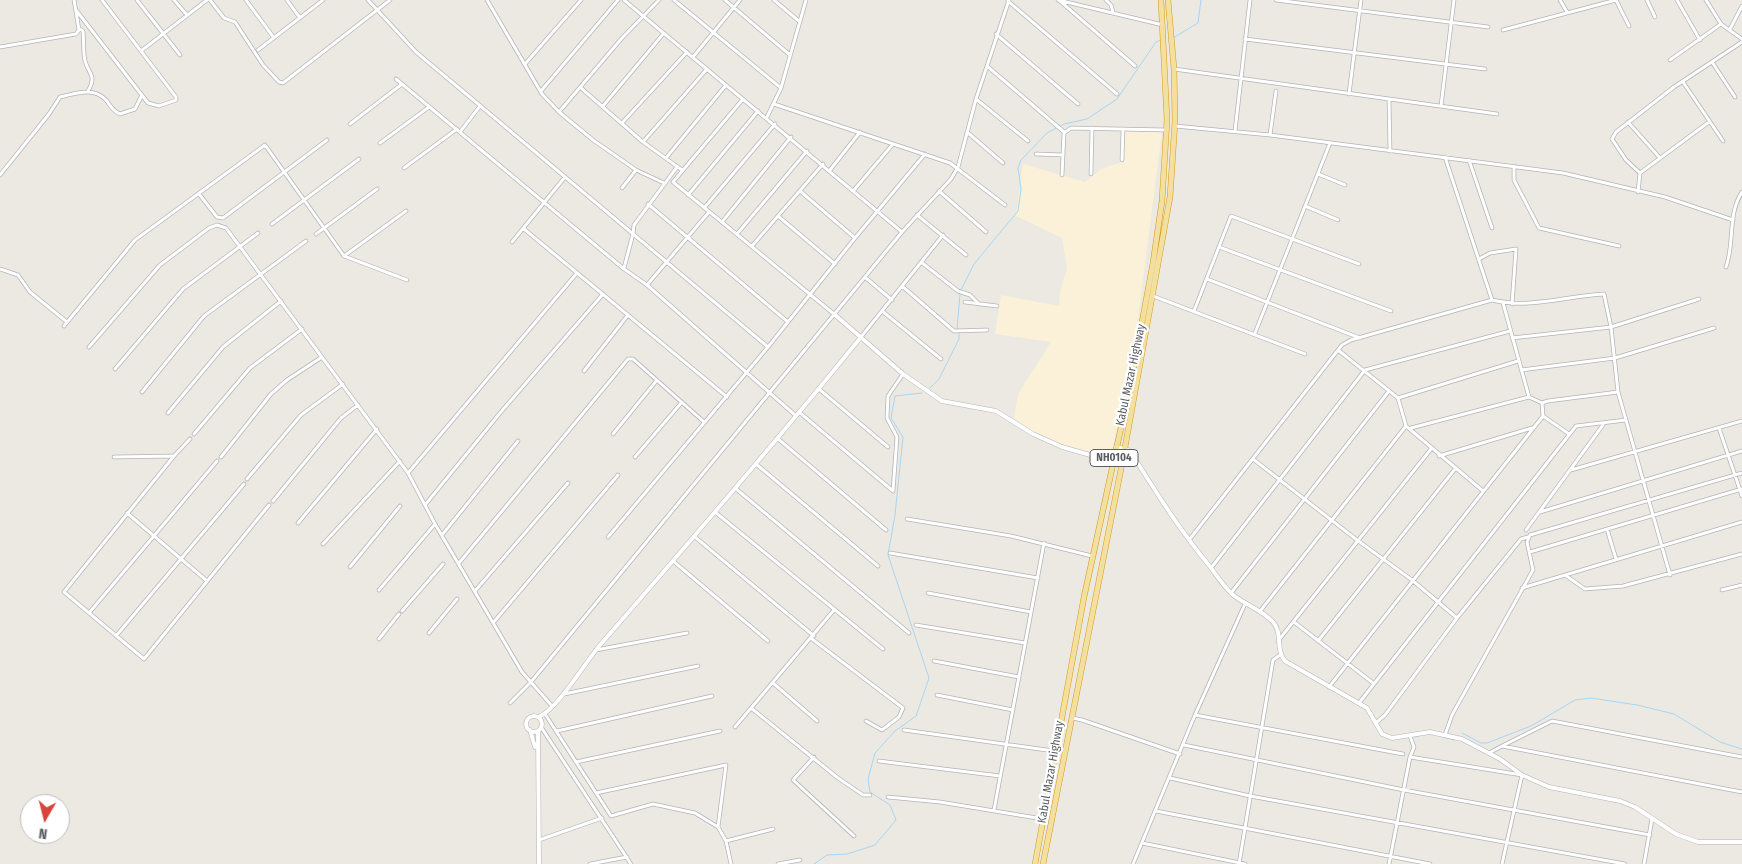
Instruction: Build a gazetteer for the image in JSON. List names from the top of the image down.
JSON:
{
  "streets": {
    "highway": ["Kabul Mazar Highway", "NH0104"]
  },
  "north": "bottom"
}
